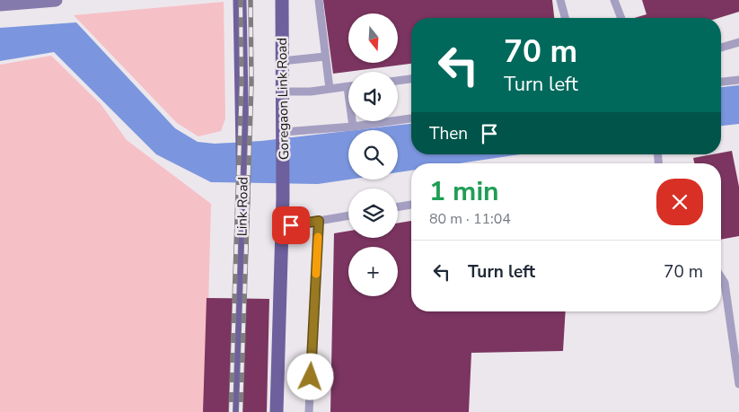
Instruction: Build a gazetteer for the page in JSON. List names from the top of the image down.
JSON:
{
  "streets": {
    "main road": ["Goregaon Link Road", "Link Road"]
  },
  "north": "bottom",
  "page": {
    "map_buttons": "+",
    "turn": ["70 m", "Turn left"],
    "then": "Then",
    "heading": ["1 min", "80 m · 11:04"],
    "list": [
      {
        "name": "Turn left",
        "value": "70 m"
      }
    ]
  }
}
